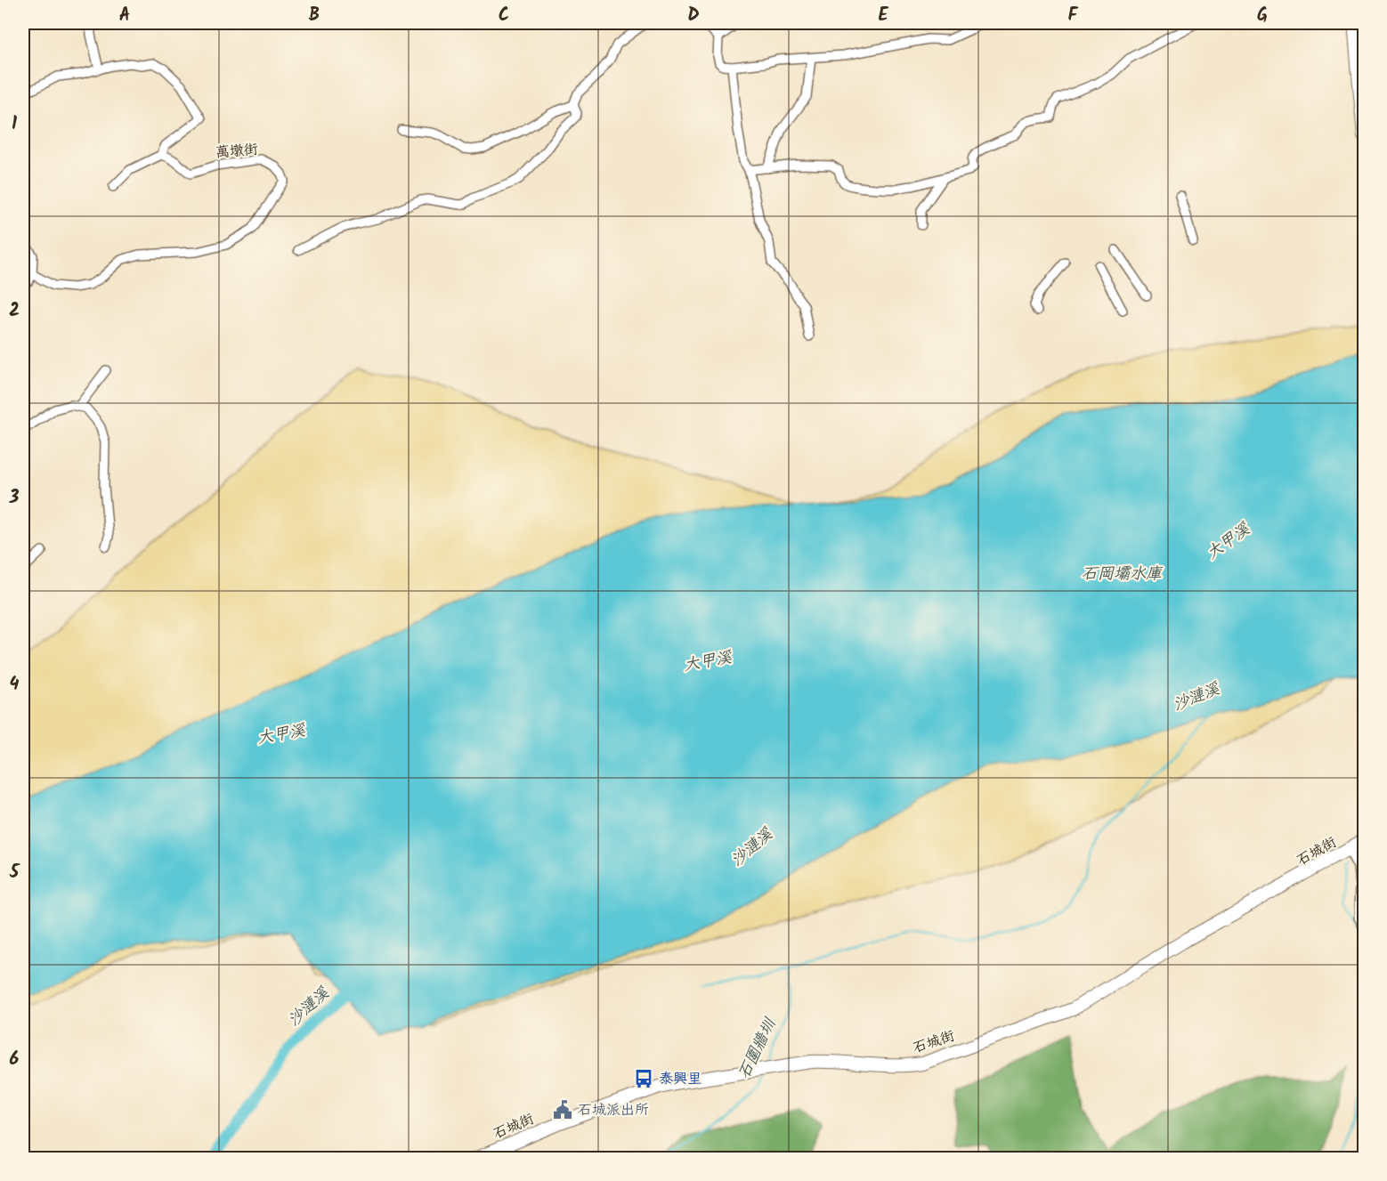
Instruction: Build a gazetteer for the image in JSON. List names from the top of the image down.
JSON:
{
  "streets": {
    "street": ["萬墩街", "石城街"]
  },
  "water": [
    "大甲溪",
    "石岡壩水庫",
    "沙漣溪",
    "石圍牆圳"
  ],
  "places": {
    "bus stop": ["泰興里"],
    "public building": ["石城派出所"]
  },
  "grid": {
    "columns": [
      "A",
      "B",
      "C",
      "D",
      "E",
      "F",
      "G"
    ],
    "rows": [
      "1",
      "2",
      "3",
      "4",
      "5",
      "6"
    ]
  }
}
